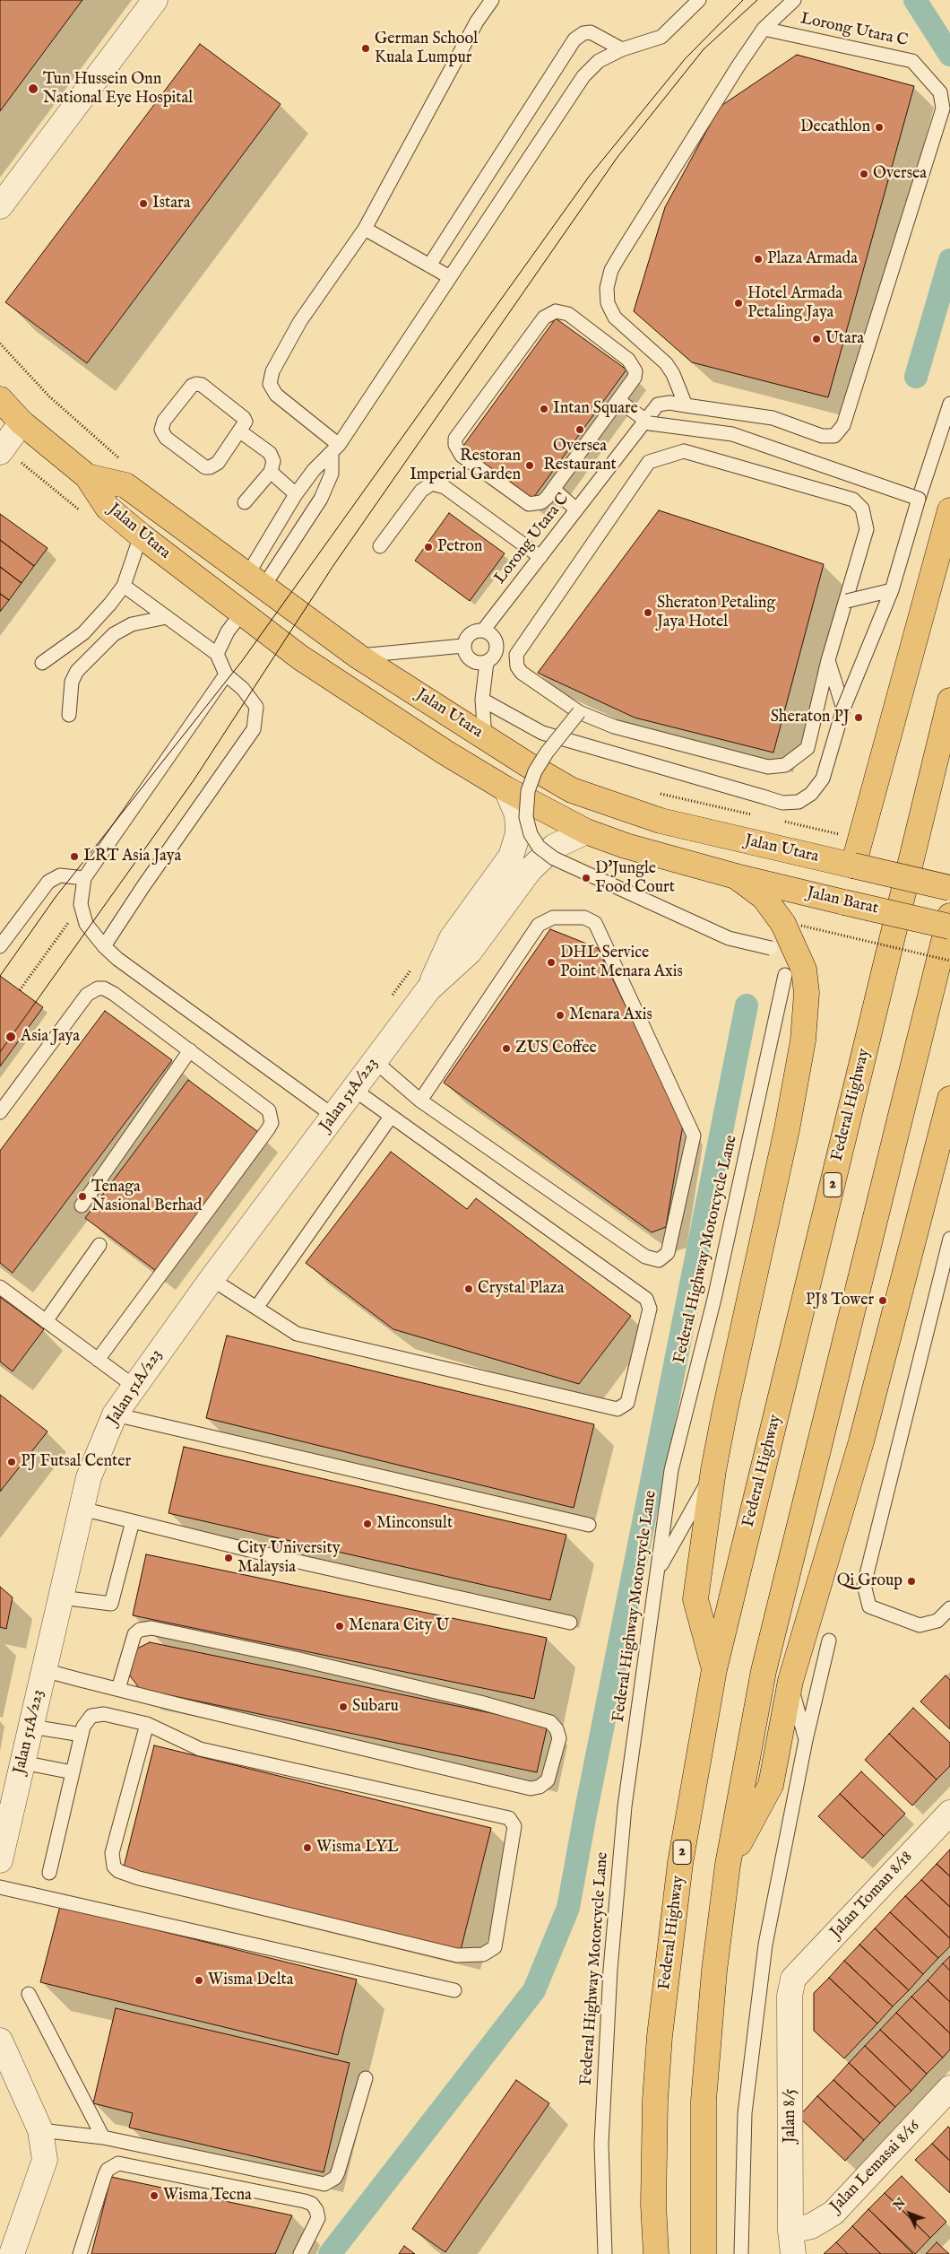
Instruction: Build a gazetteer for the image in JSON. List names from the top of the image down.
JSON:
{
  "streets": {
    "main road": [
      "Jalan Utara",
      "Jalan Barat",
      "Federal Highway",
      "2"
    ],
    "street": [
      "Jalan 51A/223",
      "Jalan Toman 8/18",
      "Jalan 8/5",
      "Jalan Lemasai 8/16"
    ],
    "lane": ["Lorong Utara C", "Federal Highway Motorcycle Lane"]
  },
  "crossings": [
    ["Jalan Utara", "Jalan Barat"],
    ["Jalan Utara", "Jalan 51A/223"],
    ["Jalan Toman 8/18", "Jalan 8/5"],
    ["Jalan 8/5", "Jalan Lemasai 8/16"]
  ],
  "places": [
    "German School Kuala Lumpur",
    "Tun Hussein Onn National Eye Hospital",
    "Decathlon",
    "Oversea",
    "Istara",
    "Plaza Armada",
    "Hotel Armada Petaling Jaya",
    "Utara",
    "Intan Square",
    "Oversea Restaurant",
    "Restoran Imperial Garden",
    "Petron",
    "Sheraton Petaling Jaya Hotel",
    "Sheraton PJ",
    "LRT Asia Jaya",
    "D'Jungle Food Court",
    "DHL Service Point Menara Axis",
    "Menara Axis",
    "Asia Jaya",
    "ZUS Coffee",
    "Tenaga Nasional Berhad",
    "Crystal Plaza",
    "PJ8 Tower",
    "PJ Futsal Center",
    "Minconsult",
    "City University Malaysia",
    "Qi Group",
    "Menara City U",
    "Subaru",
    "Wisma LYL",
    "Wisma Delta",
    "Wisma Tecna"
  ],
  "north": "top left"
}
